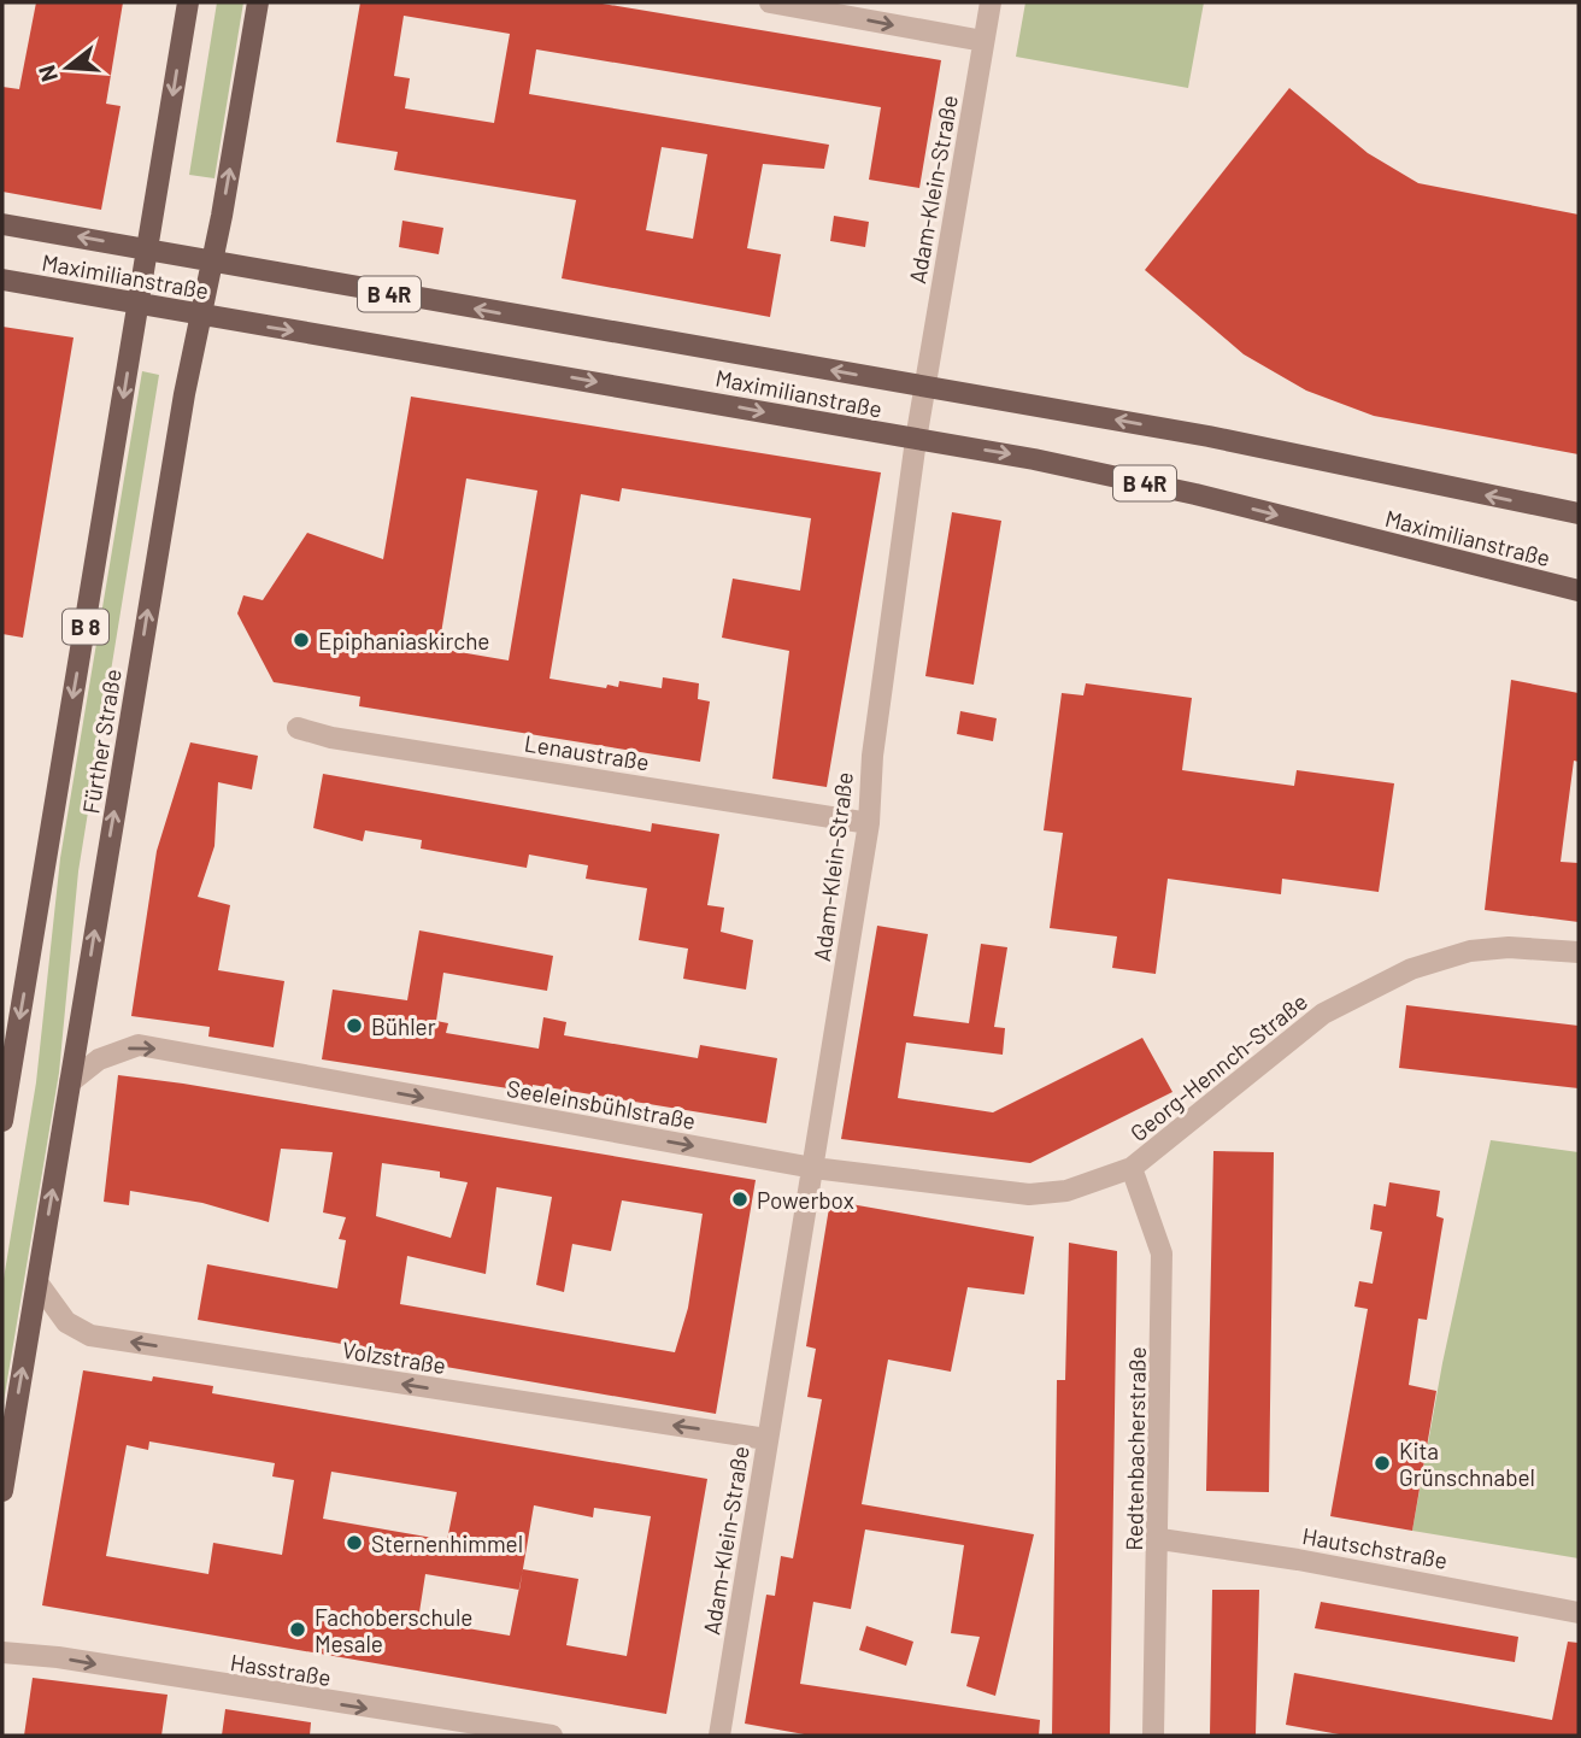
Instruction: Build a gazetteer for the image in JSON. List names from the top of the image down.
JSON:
{
  "streets": {
    "main road": [
      "Maximilianstraße",
      "B 4R",
      "B 8",
      "Fürther Straße"
    ],
    "street": [
      "Adam-Klein-Straße",
      "Lenaustraße",
      "Georg-Hennch-Straße",
      "Seeleinsbühlstraße",
      "Volzstraße",
      "Redtenbacherstraße",
      "Hautschstraße",
      "Hasstraße"
    ]
  },
  "crossings": [
    ["Adam-Klein-Straße", "Maximilianstraße"],
    ["Adam-Klein-Straße", "Lenaustraße"],
    ["Adam-Klein-Straße", "Seeleinsbühlstraße"],
    ["Adam-Klein-Straße", "Volzstraße"],
    ["Maximilianstraße", "Fürther Straße"],
    ["Fürther Straße", "Seeleinsbühlstraße"],
    ["Fürther Straße", "Volzstraße"],
    ["Georg-Hennch-Straße", "Seeleinsbühlstraße"],
    ["Georg-Hennch-Straße", "Redtenbacherstraße"],
    ["Seeleinsbühlstraße", "Redtenbacherstraße"],
    ["Redtenbacherstraße", "Hautschstraße"]
  ],
  "one_way": ["Seeleinsbühlstraße", "Volzstraße", "Hasstraße"],
  "places": [
    "Epiphaniaskirche",
    "Bühler",
    "Powerbox",
    "Kita Grünschnabel",
    "Sternenhimmel",
    "Fachoberschule Mesale"
  ],
  "north": "left"
}
